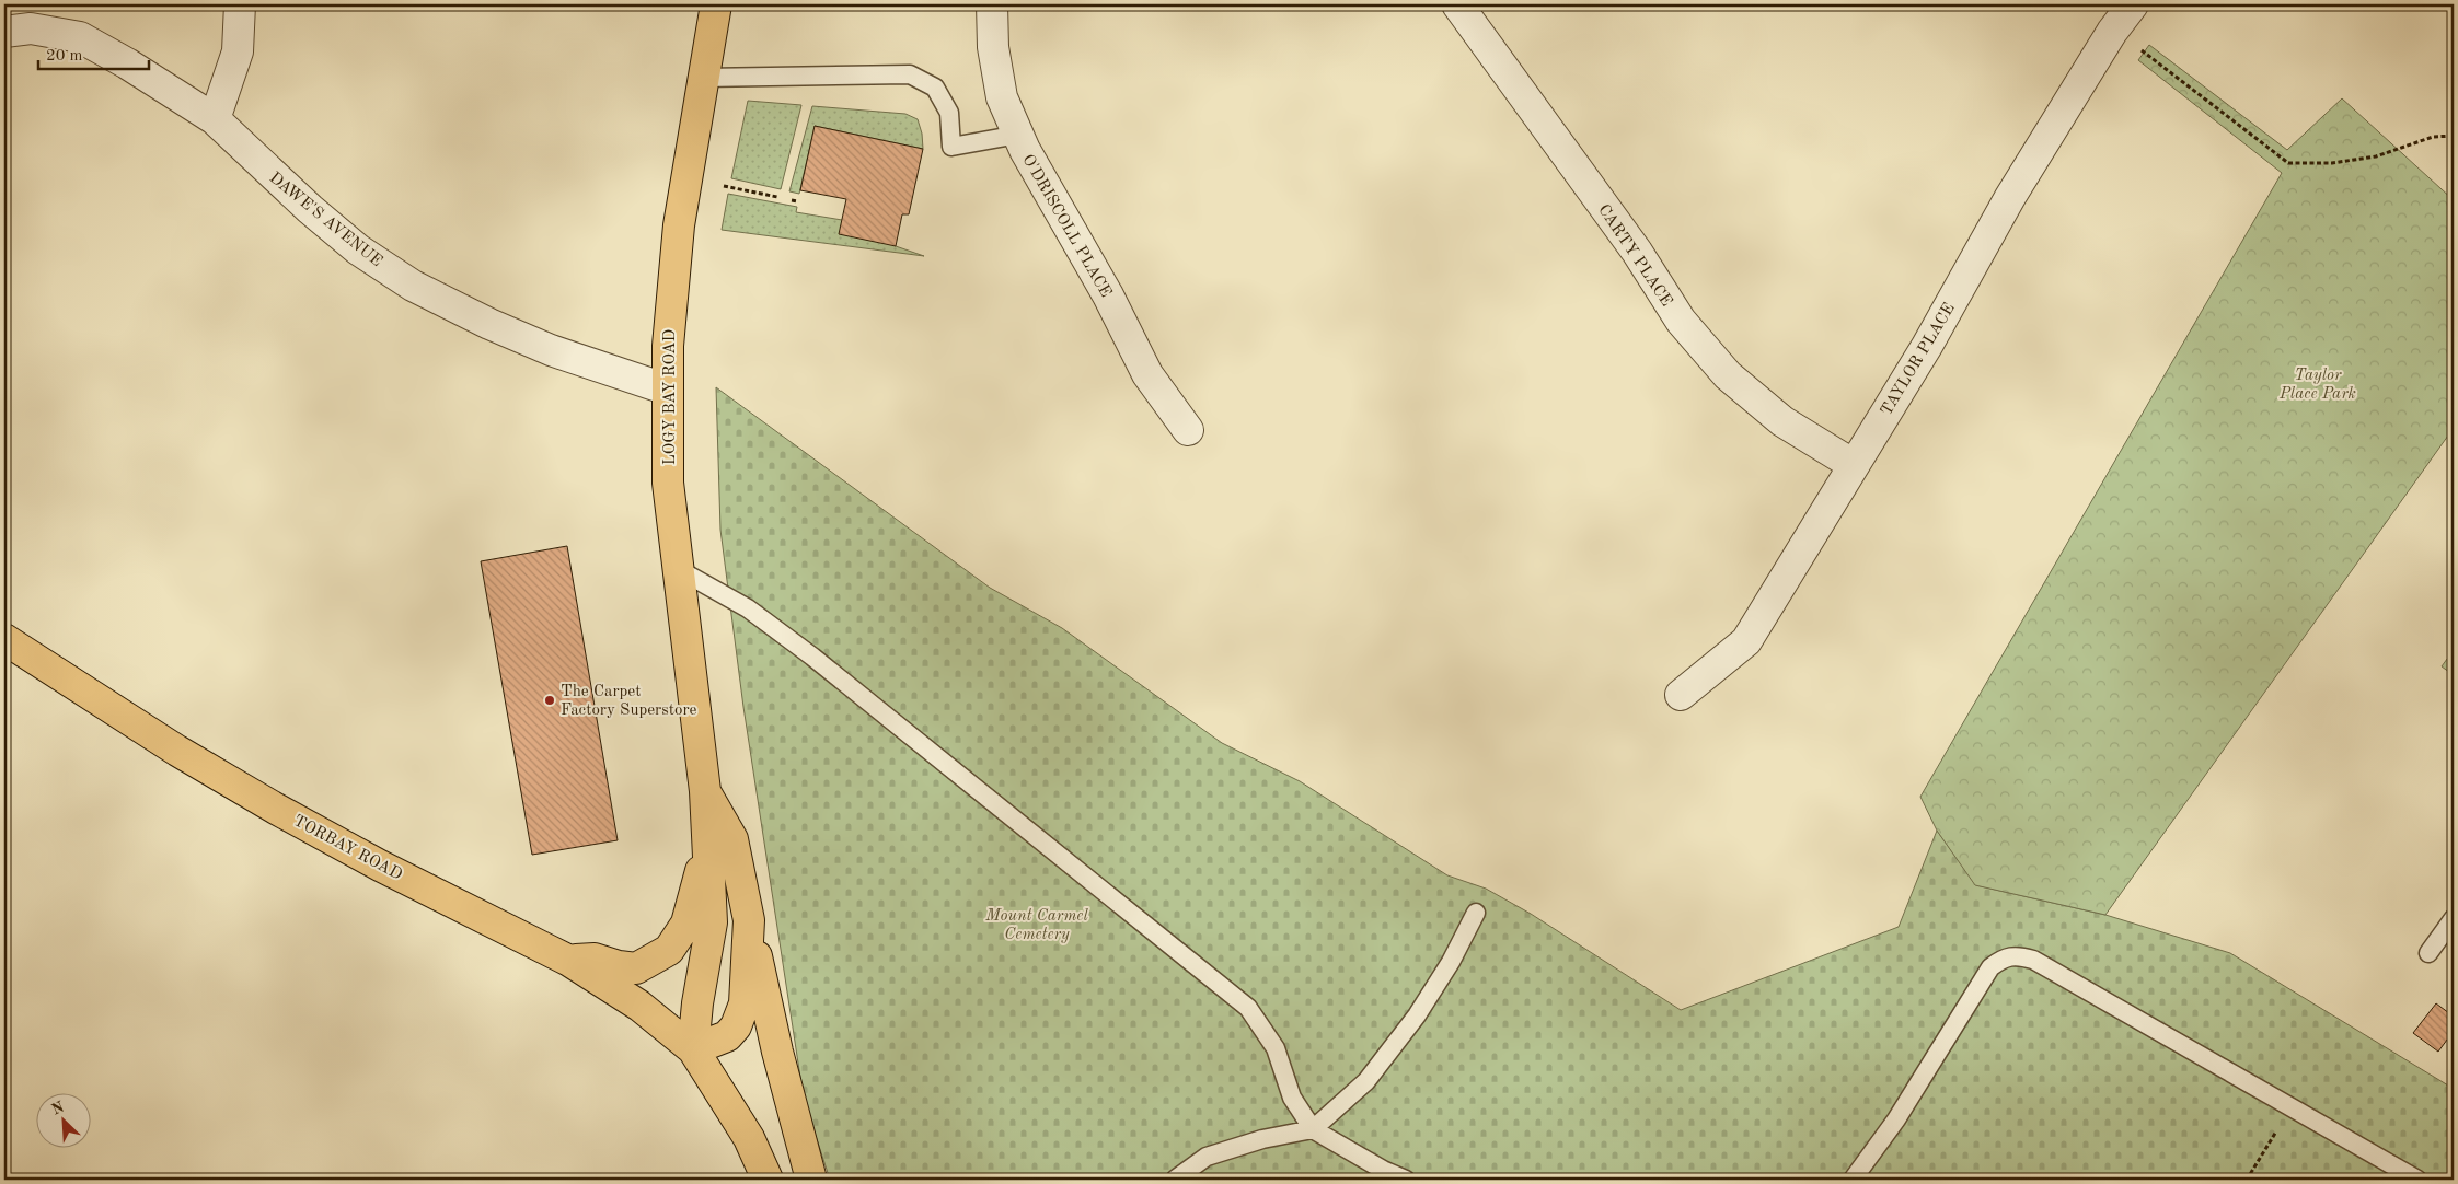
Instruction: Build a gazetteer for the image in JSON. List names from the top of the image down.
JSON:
{
  "streets": {
    "main road": ["LOGY BAY ROAD", "TORBAY ROAD"],
    "street": [
      "DAWE'S AVENUE",
      "O'DRISCOLL PLACE",
      "CARTY PLACE",
      "TAYLOR PLACE"
    ]
  },
  "crossings": [
    ["DAWE'S AVENUE", "LOGY BAY ROAD"],
    ["CARTY PLACE", "TAYLOR PLACE"],
    ["LOGY BAY ROAD", "TORBAY ROAD"]
  ],
  "parks": ["Taylor Place Park", "Mount Carmel Cemetery"],
  "places": ["The Carpet Factory Superstore"],
  "scale_bar": "20 m",
  "north": "top left"
}
